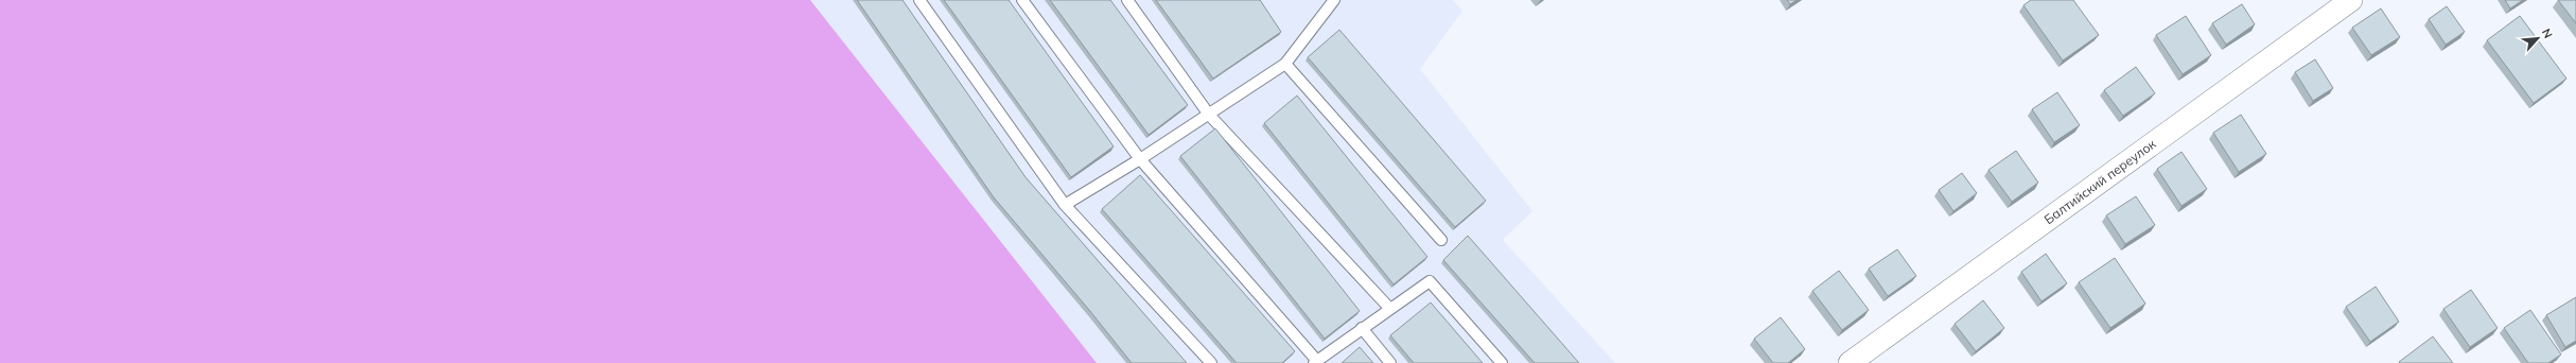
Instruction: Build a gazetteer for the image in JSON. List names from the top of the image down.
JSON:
{
  "streets": {
    "street": ["Балтийский переулок"]
  },
  "north": "top right"
}
